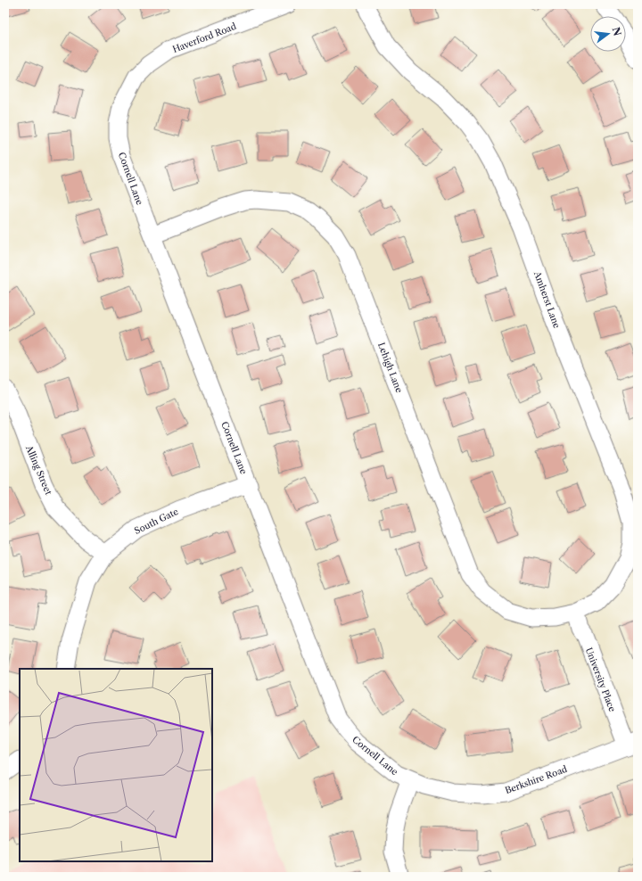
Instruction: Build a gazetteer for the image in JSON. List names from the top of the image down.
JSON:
{
  "streets": {
    "street": [
      "Haverford Road",
      "Cornell Lane",
      "Amherst Lane",
      "Lehigh Lane",
      "Alling Street",
      "South Gate",
      "University Place",
      "Berkshire Road"
    ]
  },
  "crossings": [
    ["Haverford Road", "Cornell Lane"],
    ["Cornell Lane", "Lehigh Lane"],
    ["Cornell Lane", "South Gate"],
    ["Cornell Lane", "Berkshire Road"],
    ["Amherst Lane", "Lehigh Lane"],
    ["Amherst Lane", "University Place"],
    ["Lehigh Lane", "University Place"],
    ["Alling Street", "South Gate"],
    ["University Place", "Berkshire Road"]
  ],
  "north": "right"
}
